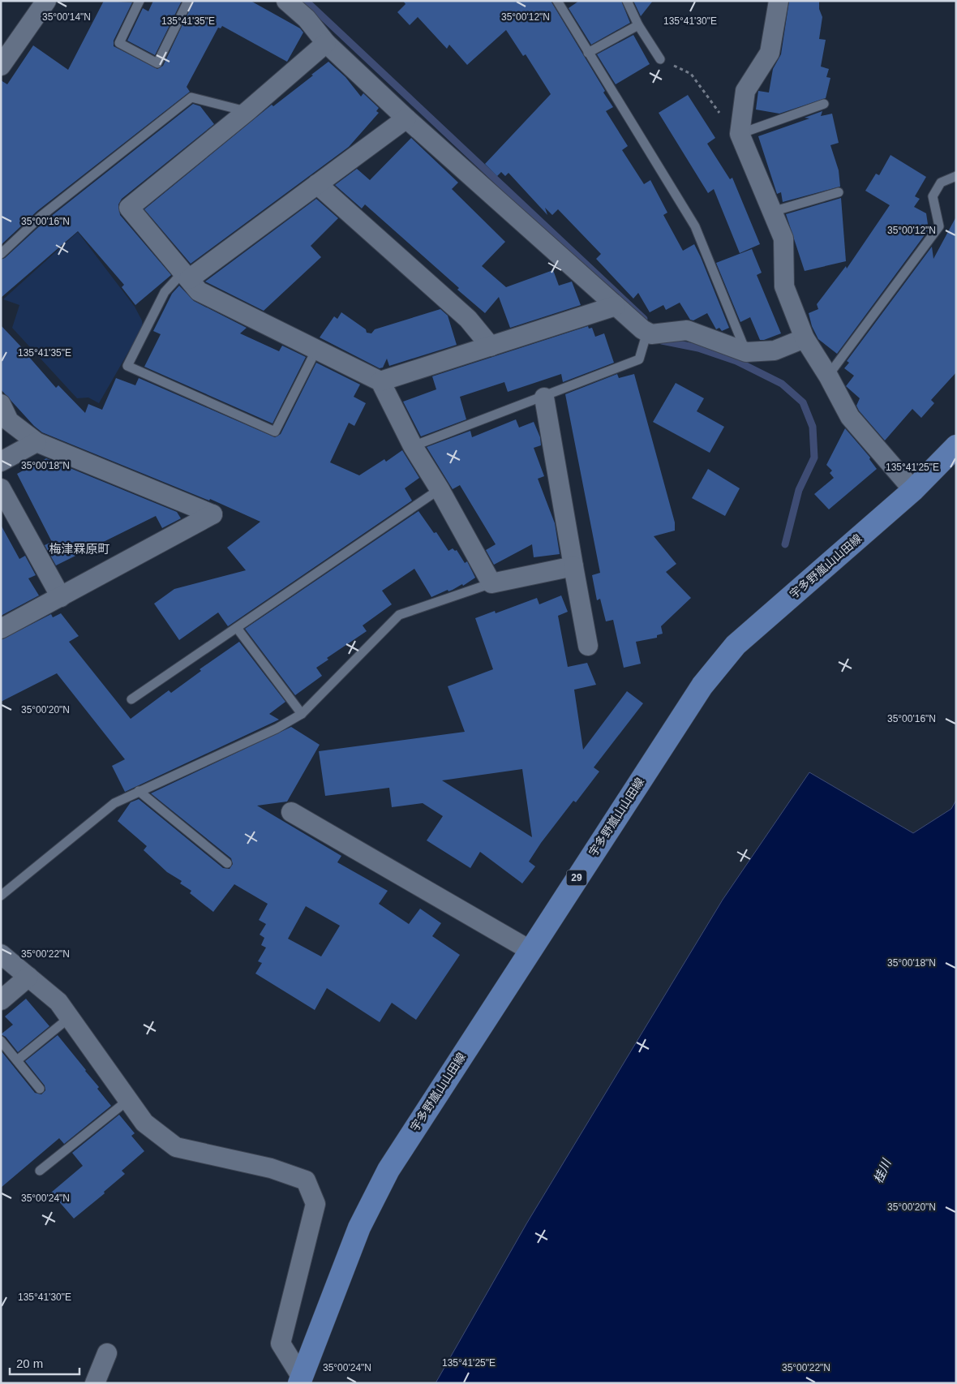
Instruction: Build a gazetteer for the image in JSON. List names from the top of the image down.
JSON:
{
  "streets": {
    "main road": ["宇多野嵐山山田線", "29"]
  },
  "districts": ["梅津罧原町"],
  "water": ["桂川"],
  "scale_bar": "20 m",
  "coordinates": [
    "35°00'14\"N",
    "35°00'12\"N",
    "135°41'35\"E",
    "135°41'30\"E",
    "35°00'16\"N",
    "35°00'18\"N",
    "135°41'25\"E",
    "35°00'20\"N",
    "35°00'22\"N",
    "35°00'24\"N"
  ]
}
